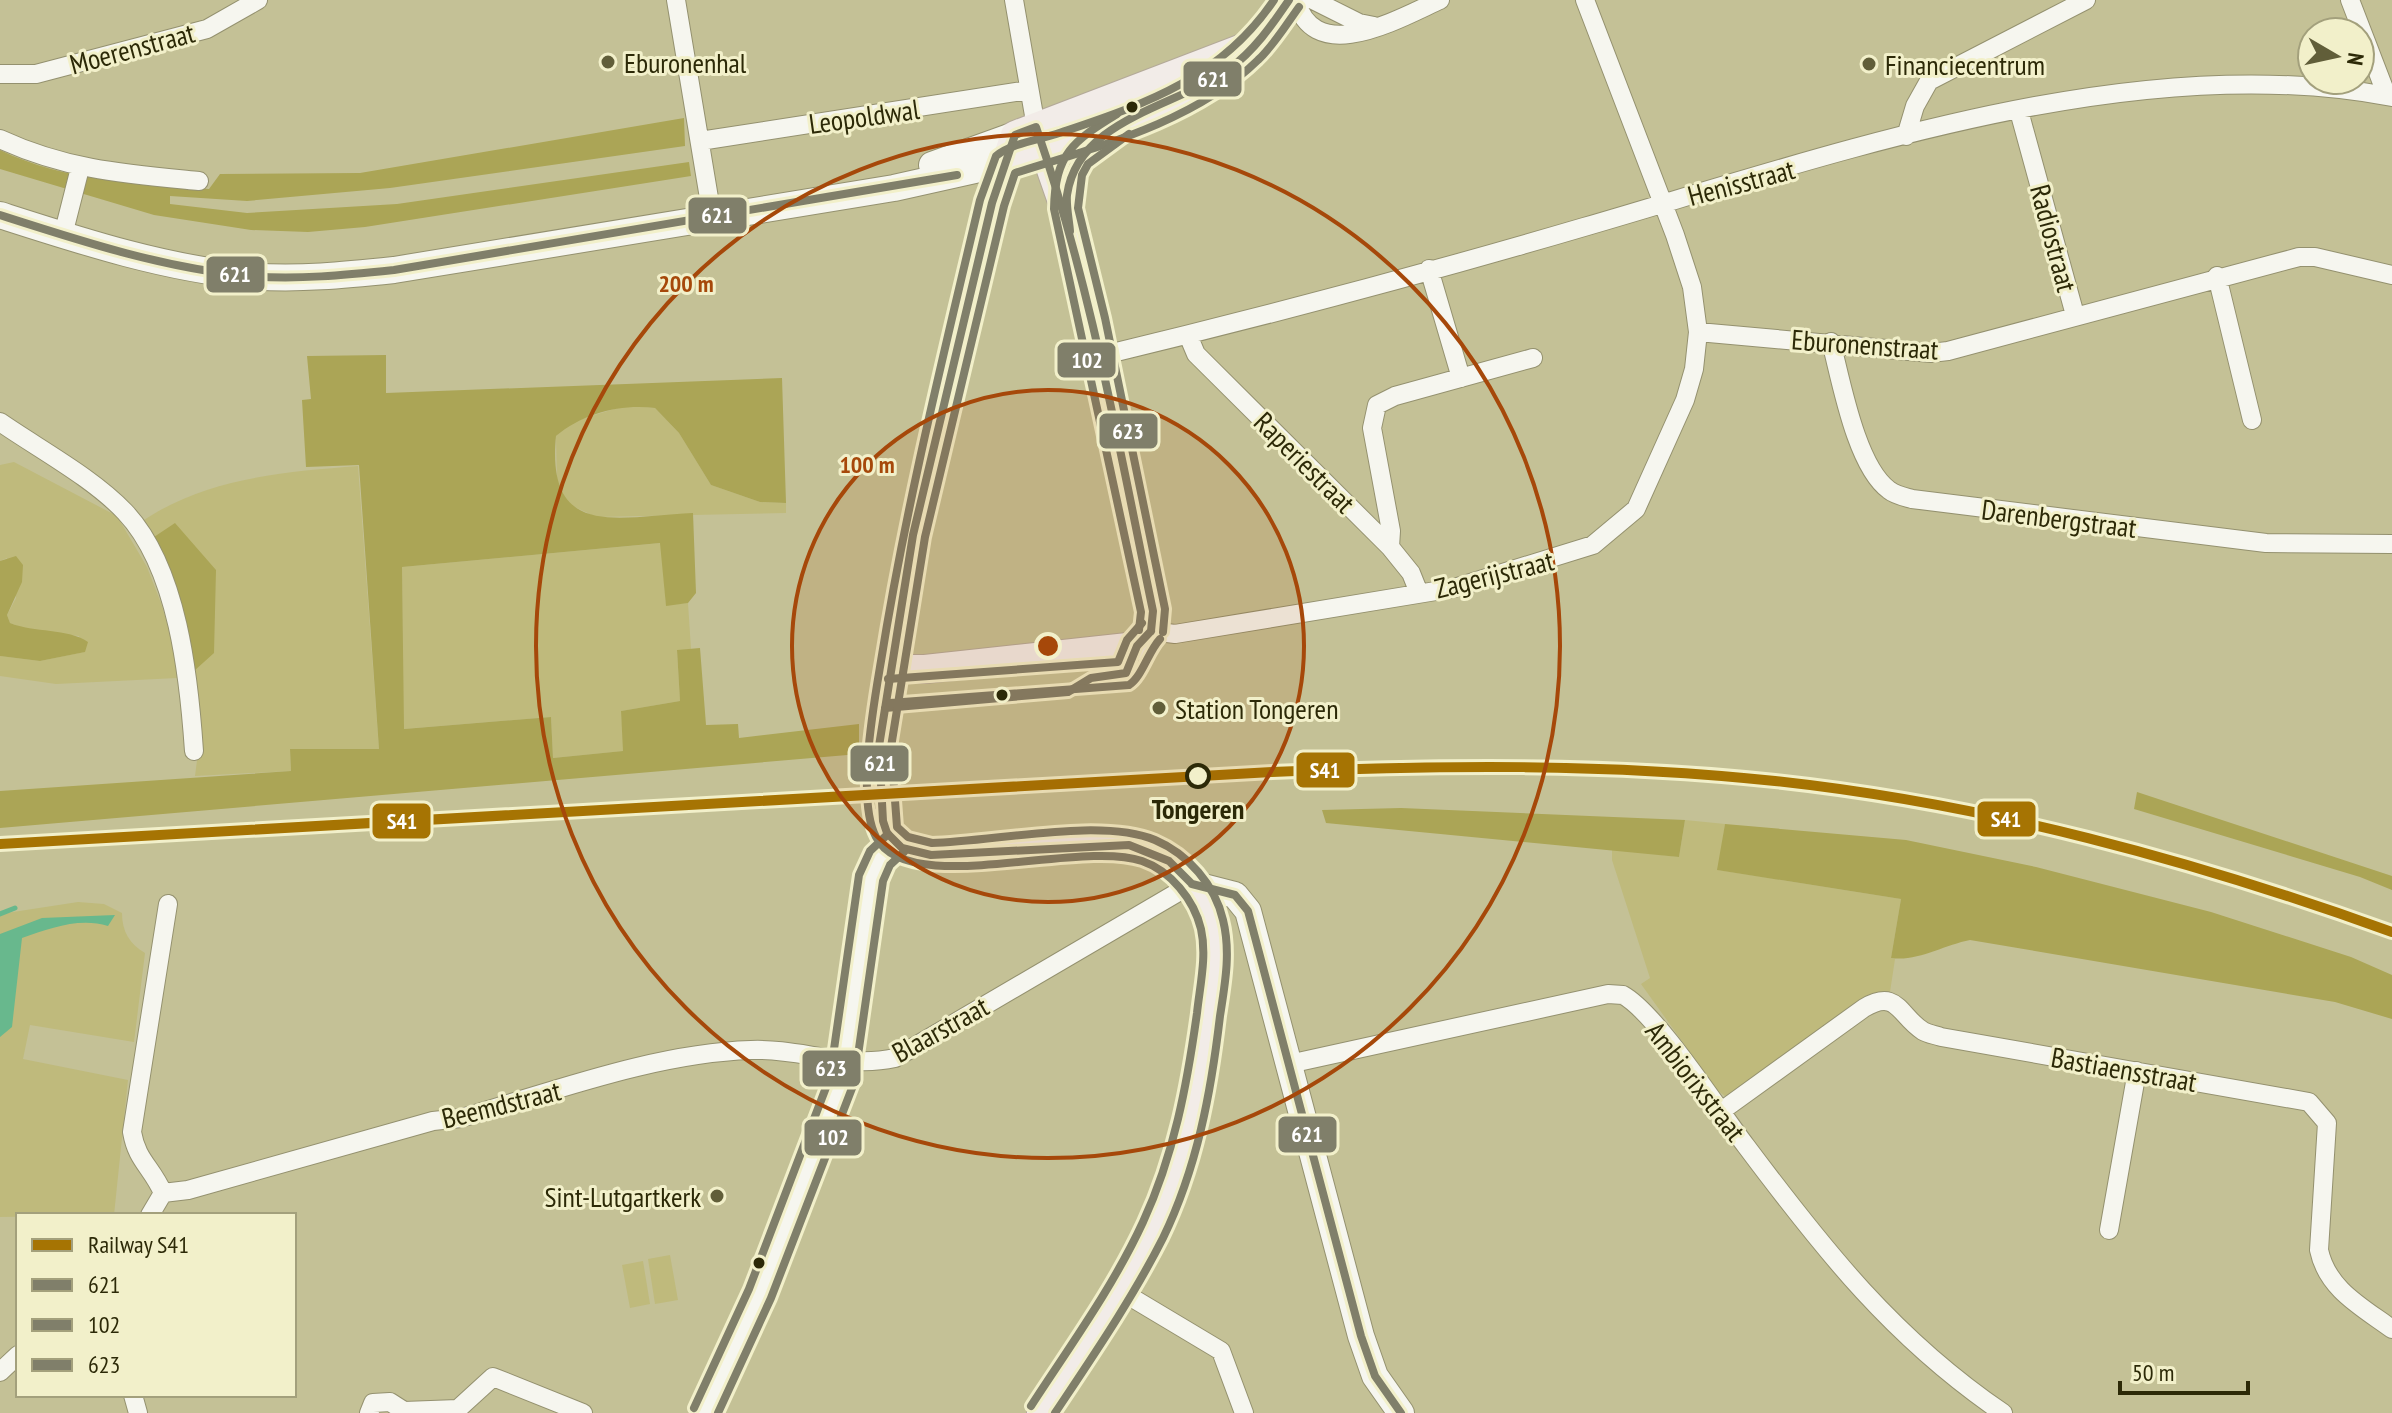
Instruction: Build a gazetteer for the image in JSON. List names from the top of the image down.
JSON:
{
  "streets": {
    "main road": ["Leopoldwal"],
    "street": [
      "Moerenstraat",
      "Henisstraat",
      "Radiostraat",
      "Eburonenstraat",
      "Raperiestraat",
      "Darenbergstraat",
      "Zagerijstraat",
      "Blaarstraat",
      "Bastiaensstraat",
      "Ambiorixstraat",
      "Beemdstraat"
    ]
  },
  "crossings": [
    ["Henisstraat", "Radiostraat"],
    ["Henisstraat", "Raperiestraat"],
    ["Henisstraat", "Zagerijstraat"],
    ["Radiostraat", "Eburonenstraat"],
    ["Eburonenstraat", "Darenbergstraat"],
    ["Eburonenstraat", "Zagerijstraat"],
    ["Raperiestraat", "Zagerijstraat"],
    ["Blaarstraat", "Beemdstraat"],
    ["Bastiaensstraat", "Ambiorixstraat"]
  ],
  "places": [
    "Eburonenhal",
    "Financiecentrum",
    "Station Tongeren",
    "Tongeren",
    "Sint-Lutgartkerk"
  ],
  "lines": [
    "transit line 621",
    "transit line 623",
    "transit line 102",
    "rail line S41"
  ],
  "legend": [
    "Railway S41",
    "621",
    "102",
    "623"
  ],
  "scale_bar": "50 m",
  "north": "right",
  "rings": ["200 m", "100 m"]
}
